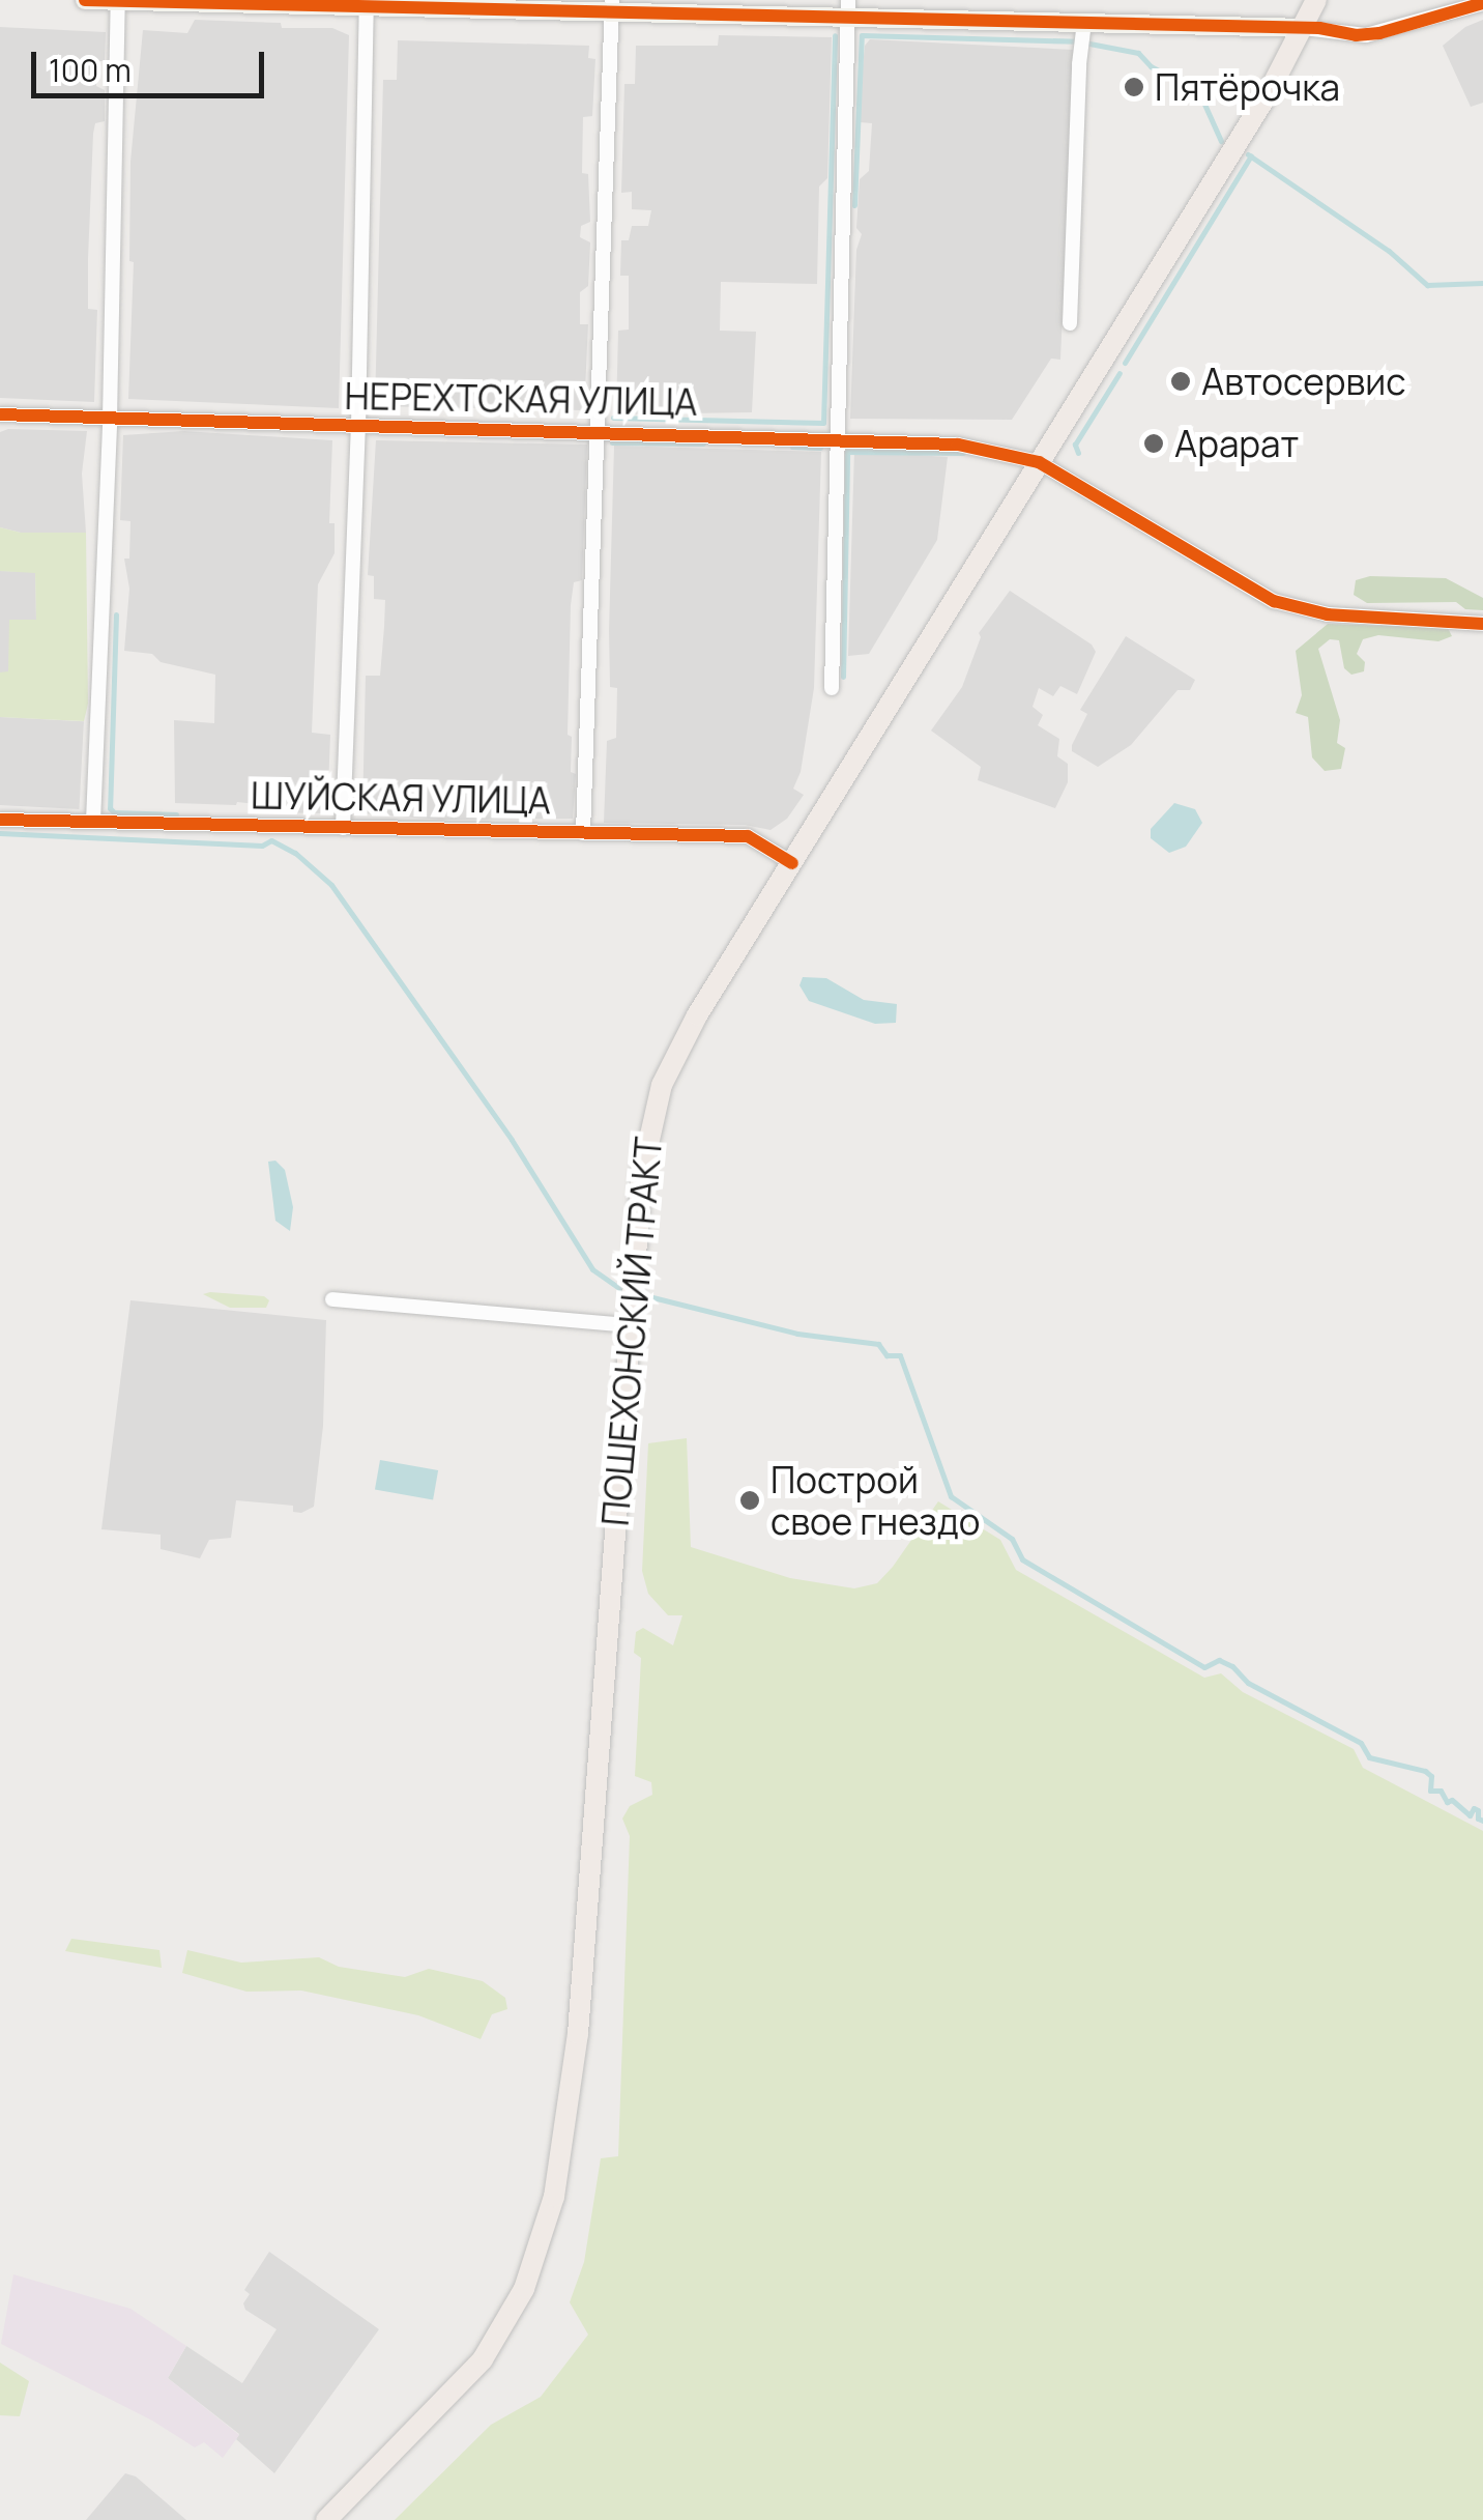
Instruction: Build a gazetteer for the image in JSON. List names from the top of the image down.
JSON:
{
  "streets": {
    "main road": ["ПОШЕХОНСКИЙ ТРАКТ"],
    "street": ["НЕРЕХТСКАЯ УЛИЦА", "ШУЙСКАЯ УЛИЦА"]
  },
  "crossings": [
    ["НЕРЕХТСКАЯ УЛИЦА", "ПОШЕХОНСКИЙ ТРАКТ"],
    ["ШУЙСКАЯ УЛИЦА", "ПОШЕХОНСКИЙ ТРАКТ"]
  ],
  "places": [
    "Пятёрочка",
    "Автосервис",
    "Арарат",
    "Построй свое гнездо"
  ],
  "scale_bar": "100 m"
}
